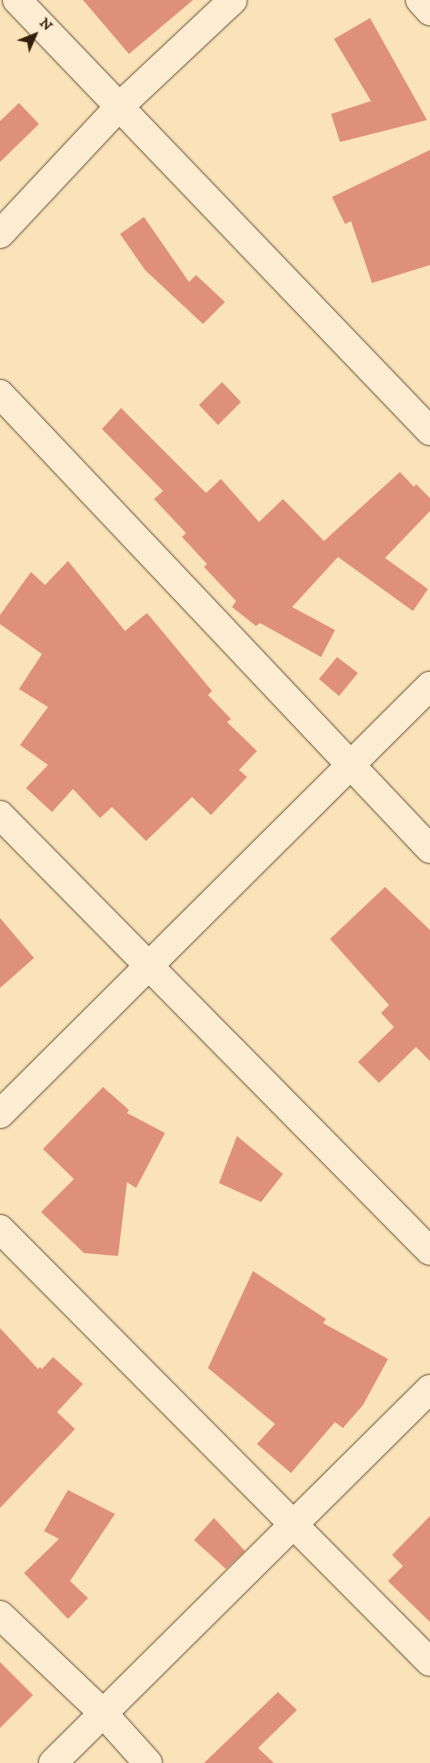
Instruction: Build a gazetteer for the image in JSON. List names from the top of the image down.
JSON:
{
  "north": "top right"
}
